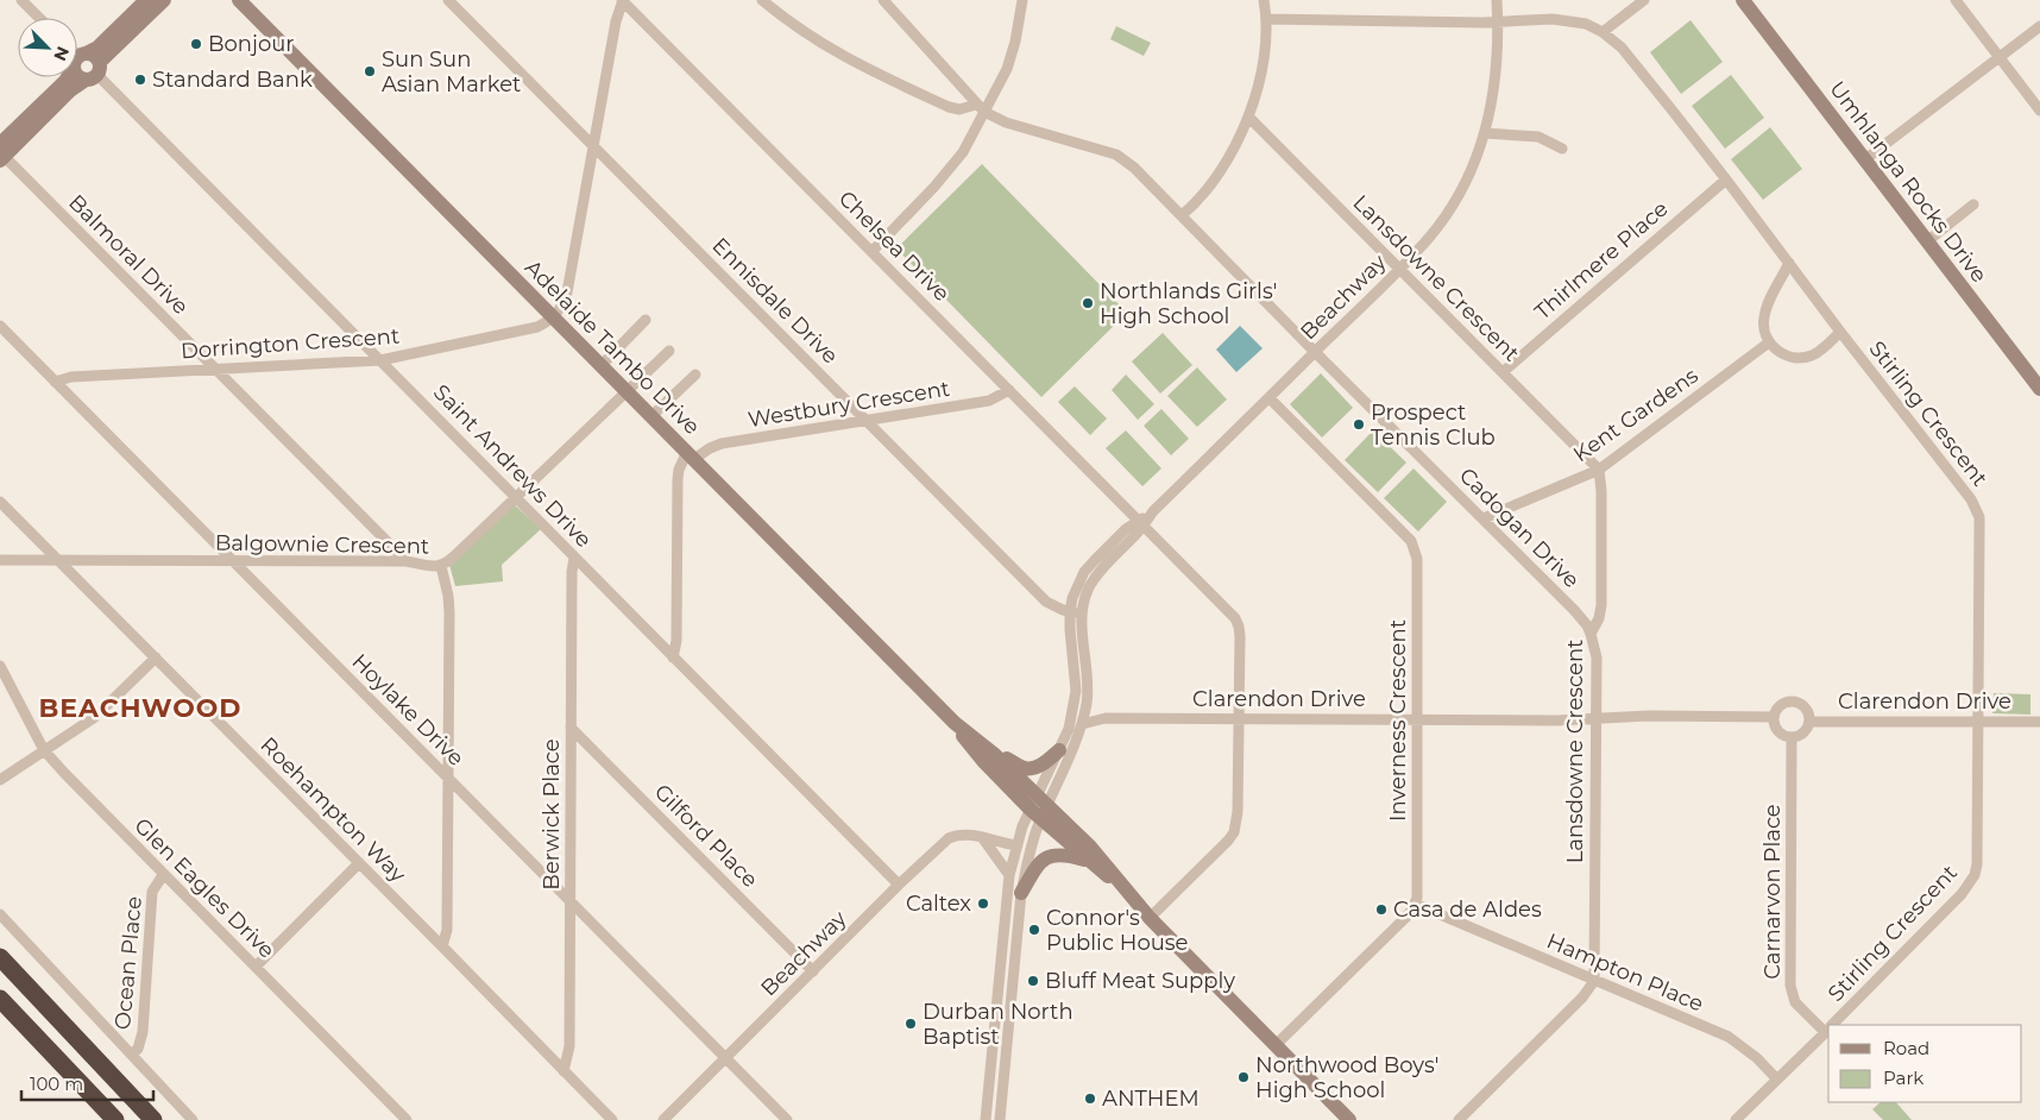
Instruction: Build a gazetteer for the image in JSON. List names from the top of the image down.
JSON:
{
  "streets": {
    "street": [
      "Umhlanga Rocks Drive",
      "Chelsea Drive",
      "Balmoral Drive",
      "Thirlmere Place",
      "Lansdowne Crescent",
      "Beachway",
      "Ennisdale Drive",
      "Dorrington Crescent",
      "Adelaide Tambo Drive",
      "Westbury Crescent",
      "Stirling Crescent",
      "Kent Gardens",
      "Saint Andrews Drive",
      "Cadogan Drive",
      "Balgownie Crescent",
      "Clarendon Drive",
      "Hoylake Drive",
      "Inverness Crescent",
      "Roehampton Way",
      "Berwick Place",
      "Gilford Place",
      "Glen Eagles Drive",
      "Carnarvon Place",
      "Ocean Place",
      "Hampton Place"
    ]
  },
  "crossings": [
    ["Chelsea Drive", "Beachway"],
    ["Chelsea Drive", "Adelaide Tambo Drive"],
    ["Chelsea Drive", "Westbury Crescent"],
    ["Chelsea Drive", "Clarendon Drive"],
    ["Balmoral Drive", "Dorrington Crescent"],
    ["Balmoral Drive", "Balgownie Crescent"],
    ["Thirlmere Place", "Lansdowne Crescent"],
    ["Thirlmere Place", "Stirling Crescent"],
    ["Lansdowne Crescent", "Beachway"],
    ["Lansdowne Crescent", "Kent Gardens"],
    ["Lansdowne Crescent", "Cadogan Drive"],
    ["Lansdowne Crescent", "Clarendon Drive"],
    ["Lansdowne Crescent", "Hampton Place"],
    ["Beachway", "Ennisdale Drive"],
    ["Beachway", "Adelaide Tambo Drive"],
    ["Beachway", "Stirling Crescent"],
    ["Beachway", "Saint Andrews Drive"],
    ["Beachway", "Cadogan Drive"],
    ["Beachway", "Clarendon Drive"],
    ["Beachway", "Hoylake Drive"],
    ["Beachway", "Inverness Crescent"],
    ["Beachway", "Gilford Place"],
    ["Ennisdale Drive", "Westbury Crescent"],
    ["Dorrington Crescent", "Adelaide Tambo Drive"],
    ["Dorrington Crescent", "Saint Andrews Drive"],
    ["Dorrington Crescent", "Hoylake Drive"],
    ["Adelaide Tambo Drive", "Westbury Crescent"],
    ["Stirling Crescent", "Clarendon Drive"],
    ["Stirling Crescent", "Carnarvon Place"],
    ["Stirling Crescent", "Hampton Place"],
    ["Kent Gardens", "Cadogan Drive"],
    ["Saint Andrews Drive", "Berwick Place"],
    ["Balgownie Crescent", "Hoylake Drive"],
    ["Balgownie Crescent", "Roehampton Way"],
    ["Clarendon Drive", "Inverness Crescent"],
    ["Clarendon Drive", "Carnarvon Place"],
    ["Hoylake Drive", "Berwick Place"],
    ["Inverness Crescent", "Hampton Place"],
    ["Roehampton Way", "Berwick Place"],
    ["Berwick Place", "Gilford Place"],
    ["Glen Eagles Drive", "Ocean Place"]
  ],
  "districts": ["BEACHWOOD"],
  "places": [
    "Bonjour",
    "Sun Sun Asian Market",
    "Standard Bank",
    "Northlands Girls' High School",
    "Prospect Tennis Club",
    "Caltex",
    "Casa de Aldes",
    "Connor's Public House",
    "Bluff Meat Supply",
    "Durban North Baptist",
    "Northwood Boys' High School",
    "ANTHEM"
  ],
  "legend": ["Road", "Park"],
  "scale_bar": "100 m",
  "north": "bottom right"
}
